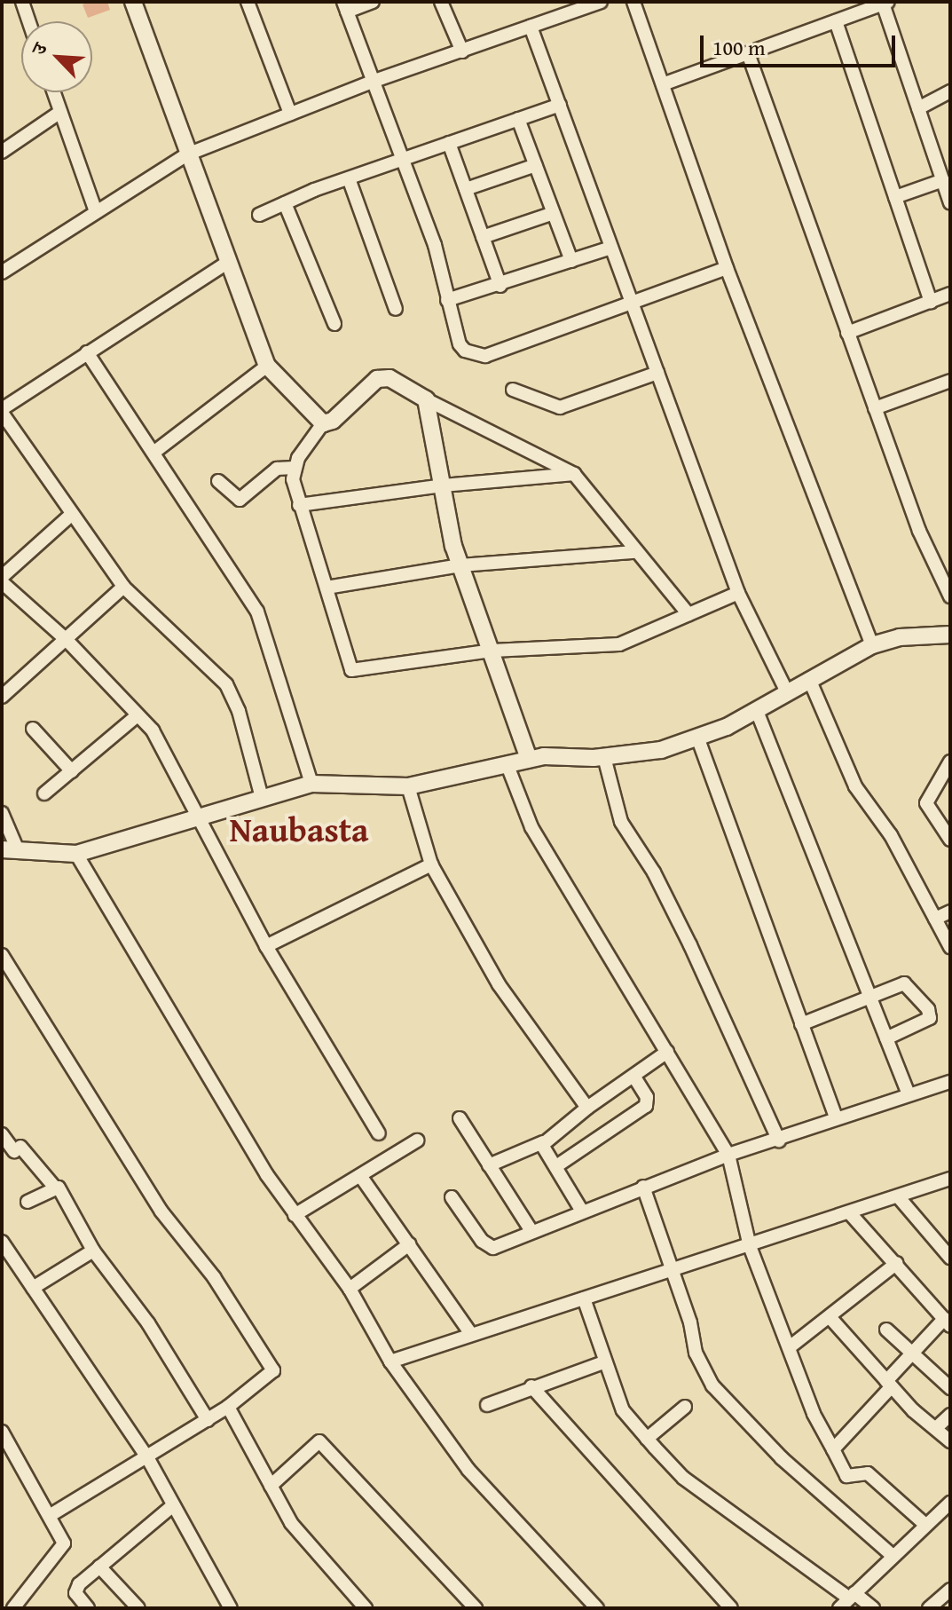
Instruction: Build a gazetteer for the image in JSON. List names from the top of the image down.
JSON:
{
  "districts": ["Naubasta"],
  "scale_bar": "100 m",
  "north": "top left"
}
